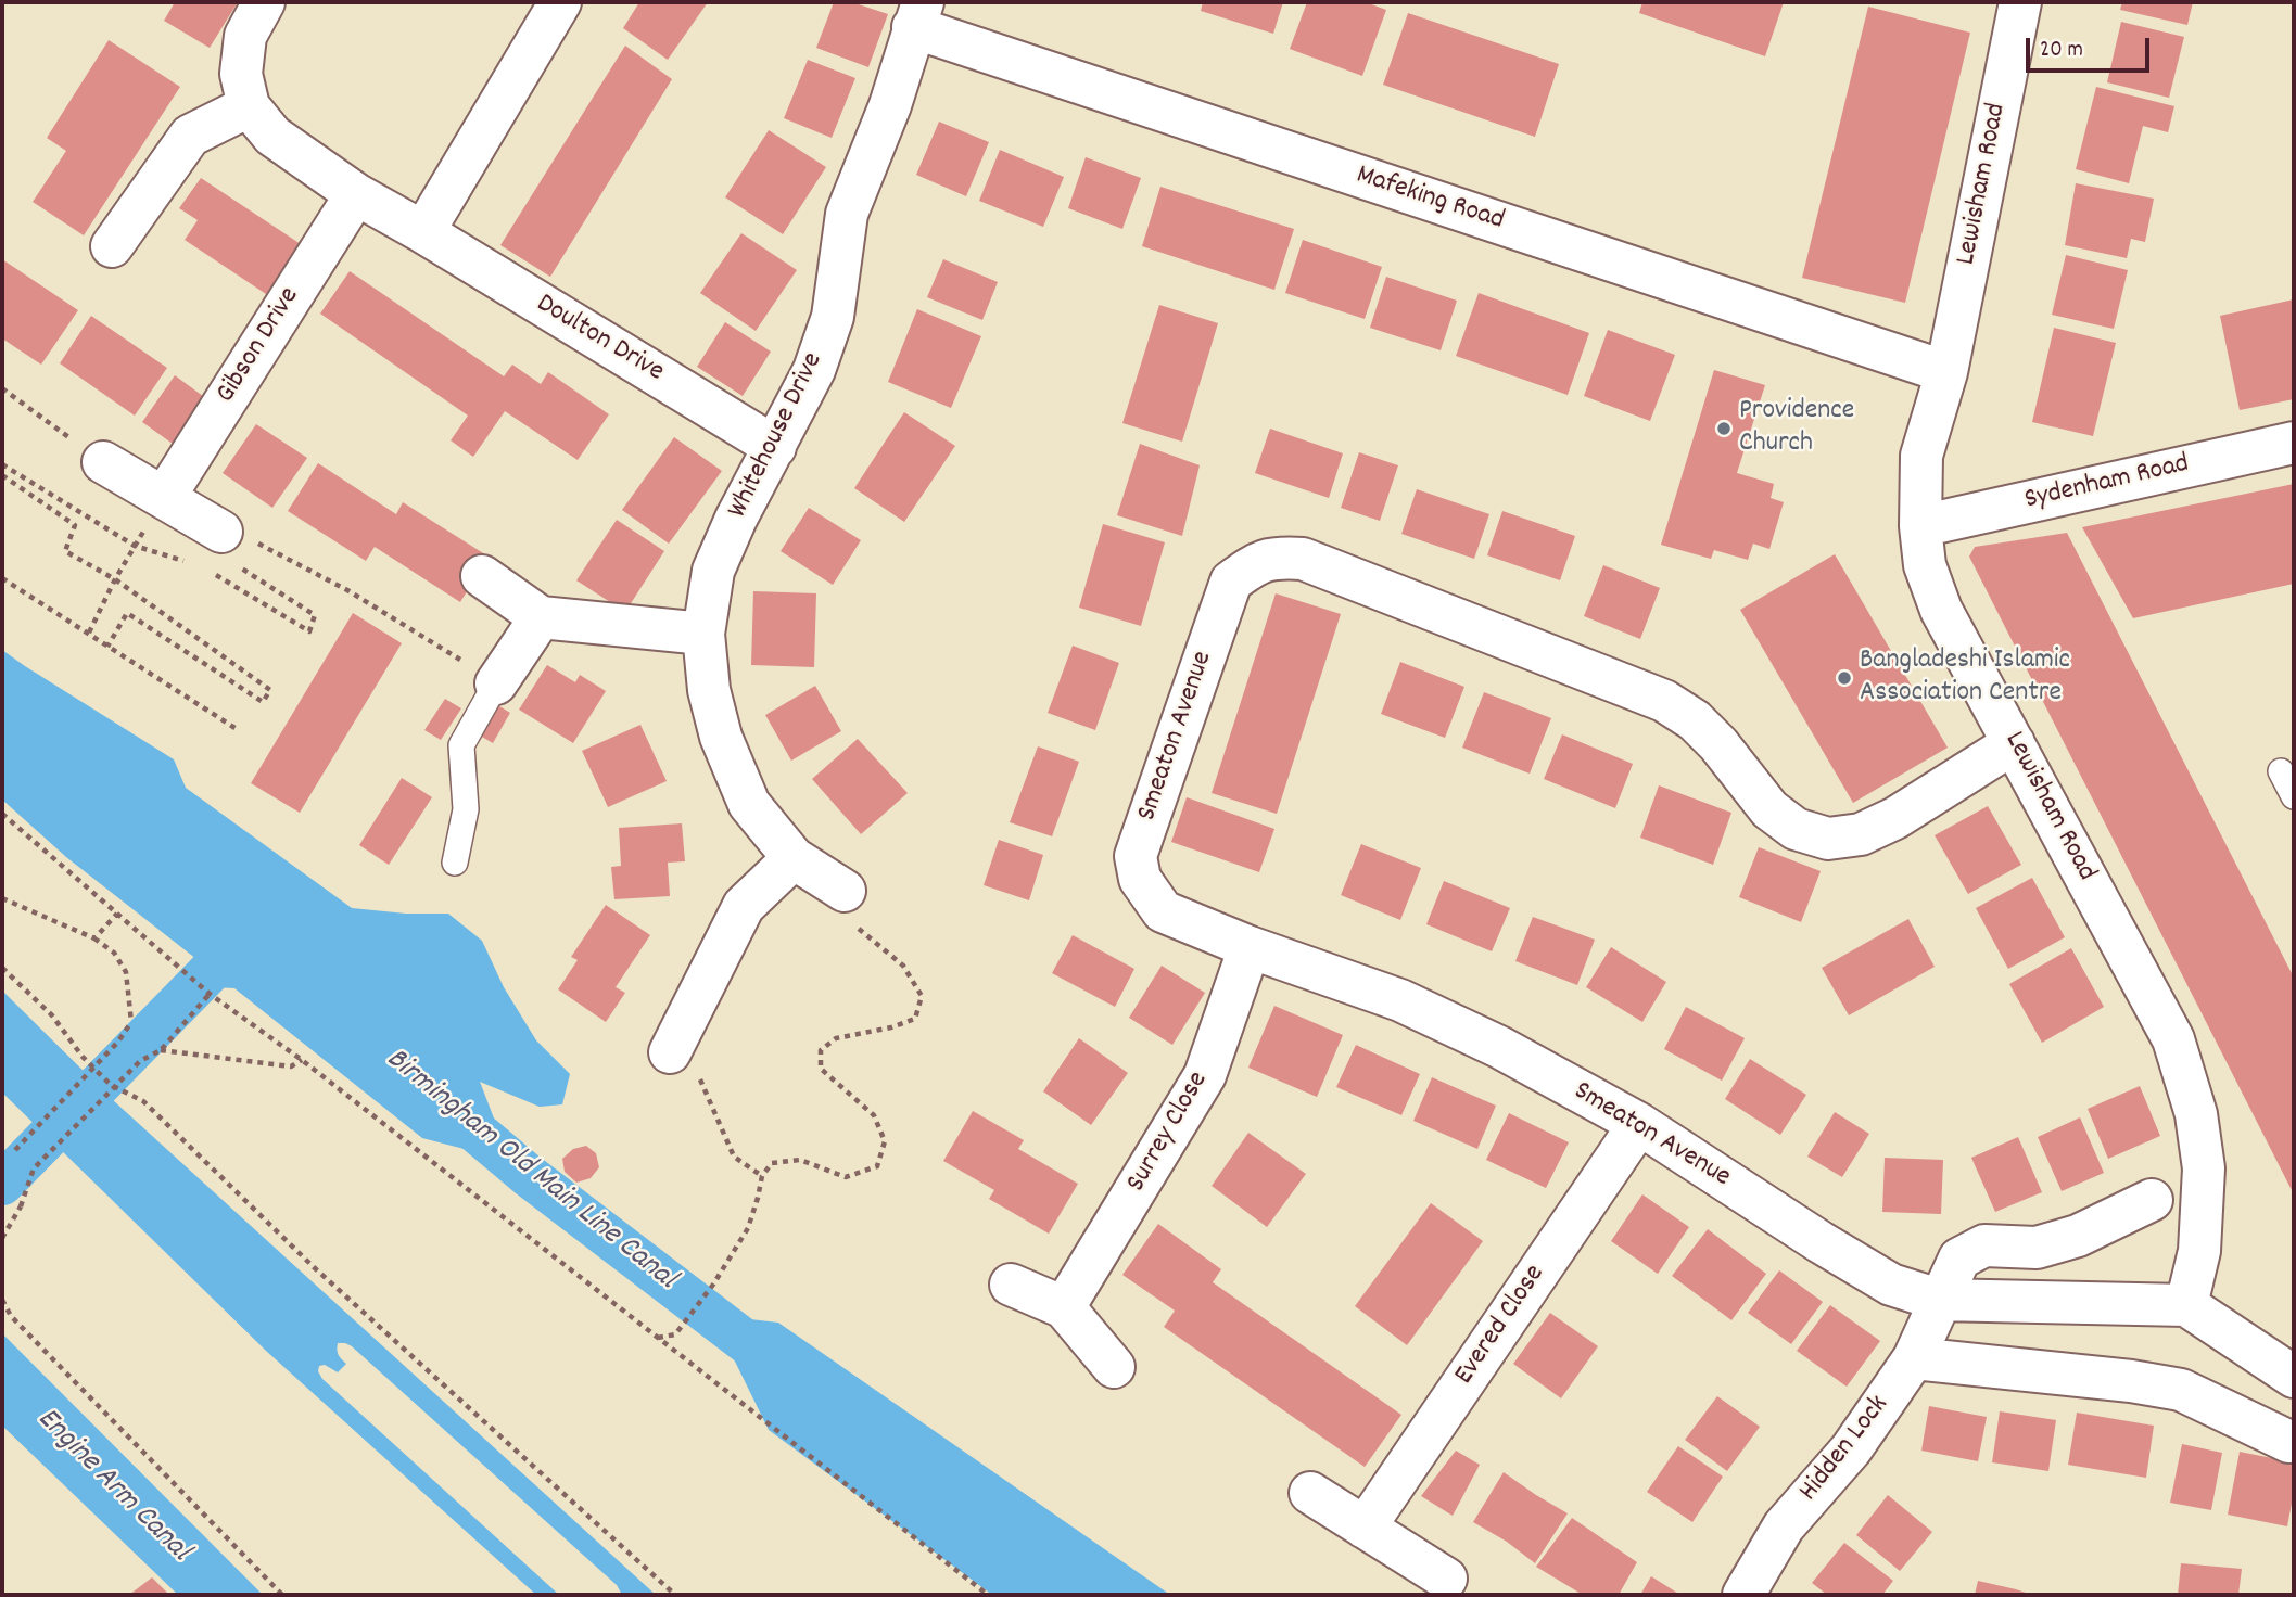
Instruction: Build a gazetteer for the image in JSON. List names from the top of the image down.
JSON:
{
  "streets": {
    "street": [
      "Lewisham Road",
      "Mafeking Road",
      "Doulton Drive",
      "Gibson Drive",
      "Whitehouse Drive",
      "Sydenham Road",
      "Smeaton Avenue",
      "Surrey Close",
      "Evered Close",
      "Hidden Lock"
    ]
  },
  "crossings": [
    ["Lewisham Road", "Mafeking Road"],
    ["Lewisham Road", "Sydenham Road"],
    ["Lewisham Road", "Smeaton Avenue"],
    ["Mafeking Road", "Whitehouse Drive"],
    ["Doulton Drive", "Gibson Drive"],
    ["Doulton Drive", "Whitehouse Drive"],
    ["Smeaton Avenue", "Surrey Close"],
    ["Smeaton Avenue", "Evered Close"],
    ["Smeaton Avenue", "Hidden Lock"]
  ],
  "water": ["Birmingham Old Main Line Canal", "Engine Arm Canal"],
  "places": ["Providence Church", "Bangladeshi Islamic Association Centre"],
  "scale_bar": "20 m"
}
